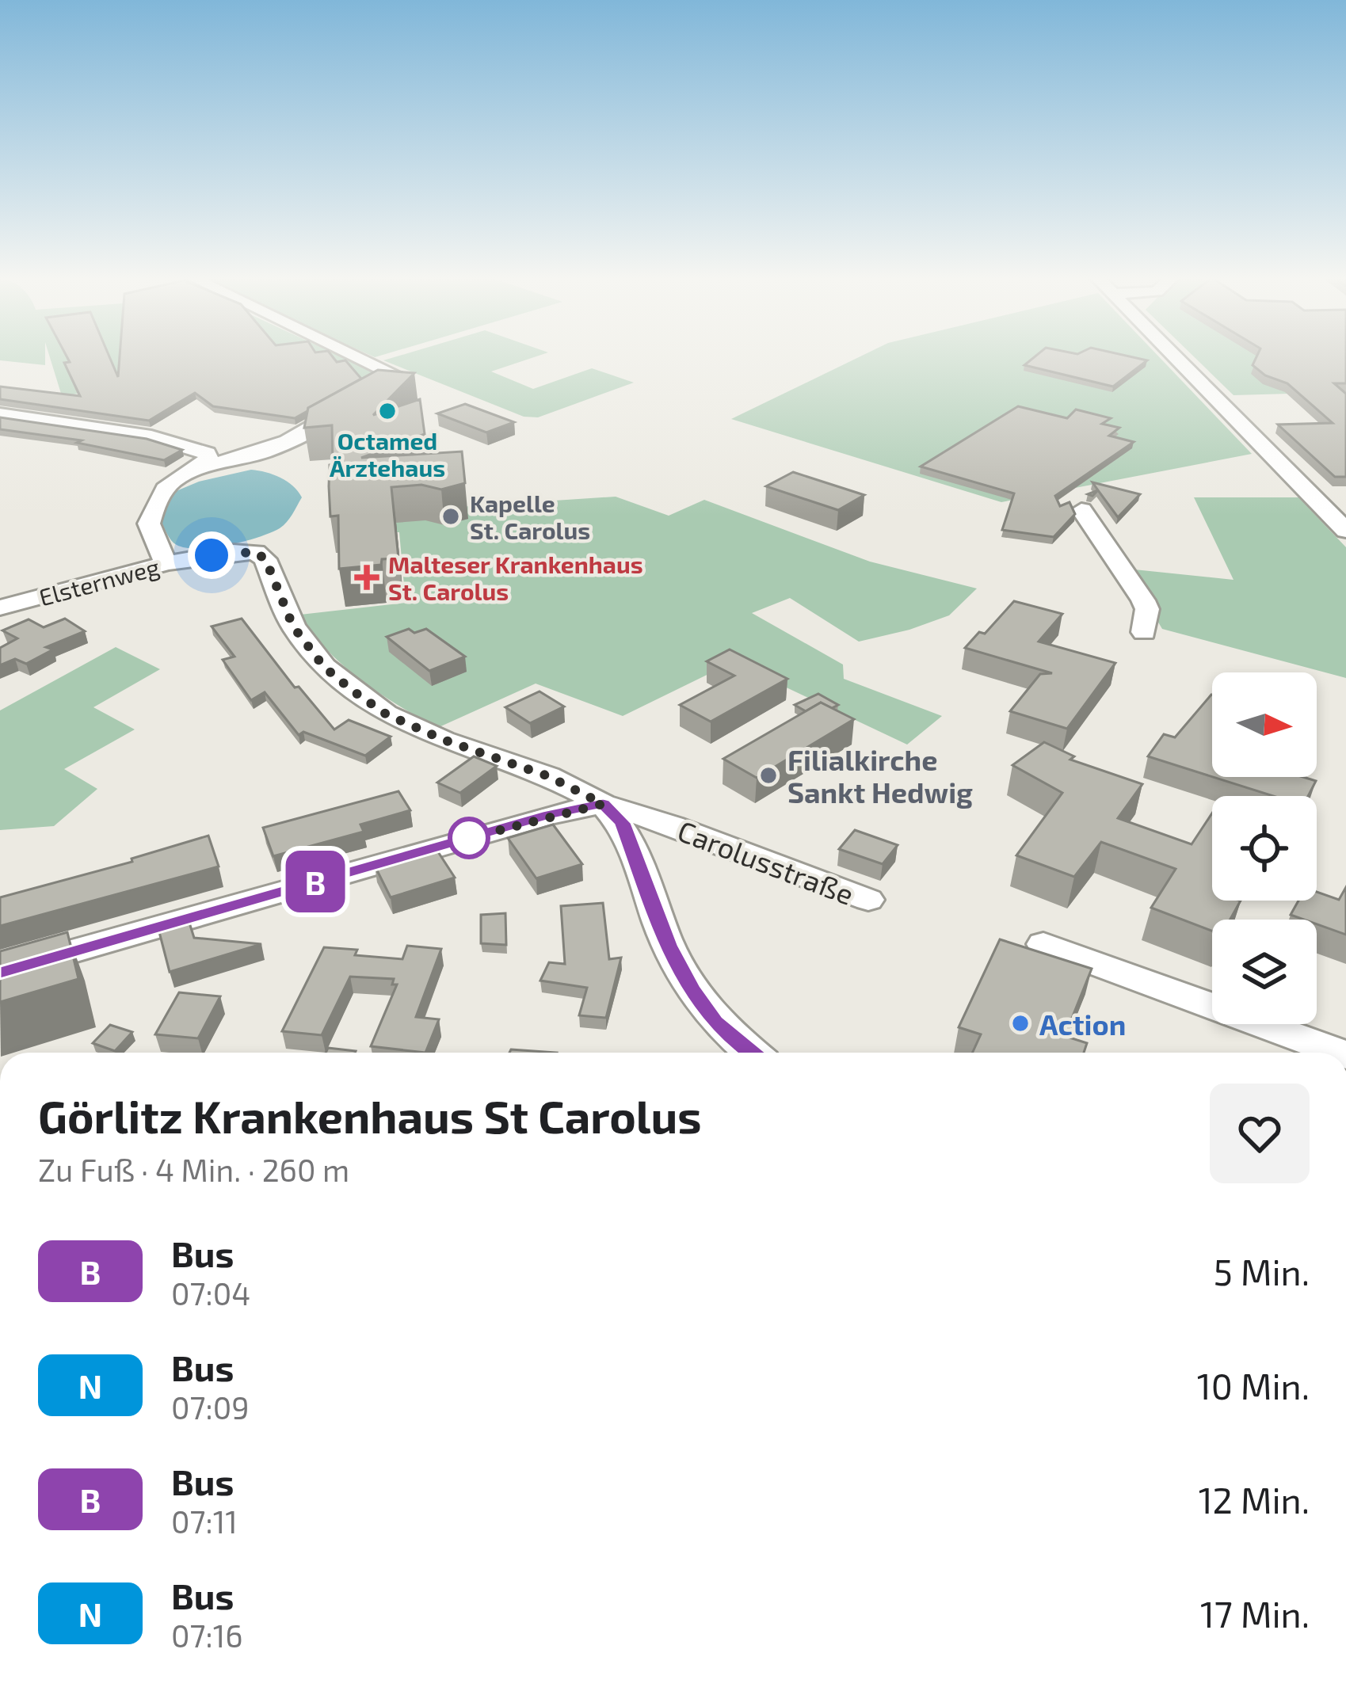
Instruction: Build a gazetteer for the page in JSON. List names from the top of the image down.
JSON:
{
  "streets": {
    "street": ["Elsternweg", "Carolusstraße"]
  },
  "crossings": [
    ["Elsternweg", "Carolusstraße"]
  ],
  "places": {
    "other": [
      "Octamed Ärztehaus",
      "Kapelle St. Carolus",
      "Filialkirche Sankt Hedwig",
      "Action"
    ],
    "health": ["Malteser Krankenhaus St. Carolus"]
  },
  "lines": ["bus line B"],
  "north": "right",
  "page": {
    "on_map": "B",
    "heading": ["Görlitz Krankenhaus St Carolus", "Zu Fuß · 4 Min. · 260 m"],
    "list": [
      {
        "mark": "B",
        "name": "Bus",
        "note": "07:04",
        "value": "5 Min."
      },
      {
        "mark": "N",
        "name": "Bus",
        "note": "07:09",
        "value": "10 Min."
      },
      {
        "mark": "B",
        "name": "Bus",
        "note": "07:11",
        "value": "12 Min."
      },
      {
        "mark": "N",
        "name": "Bus",
        "note": "07:16",
        "value": "17 Min."
      }
    ]
  }
}
